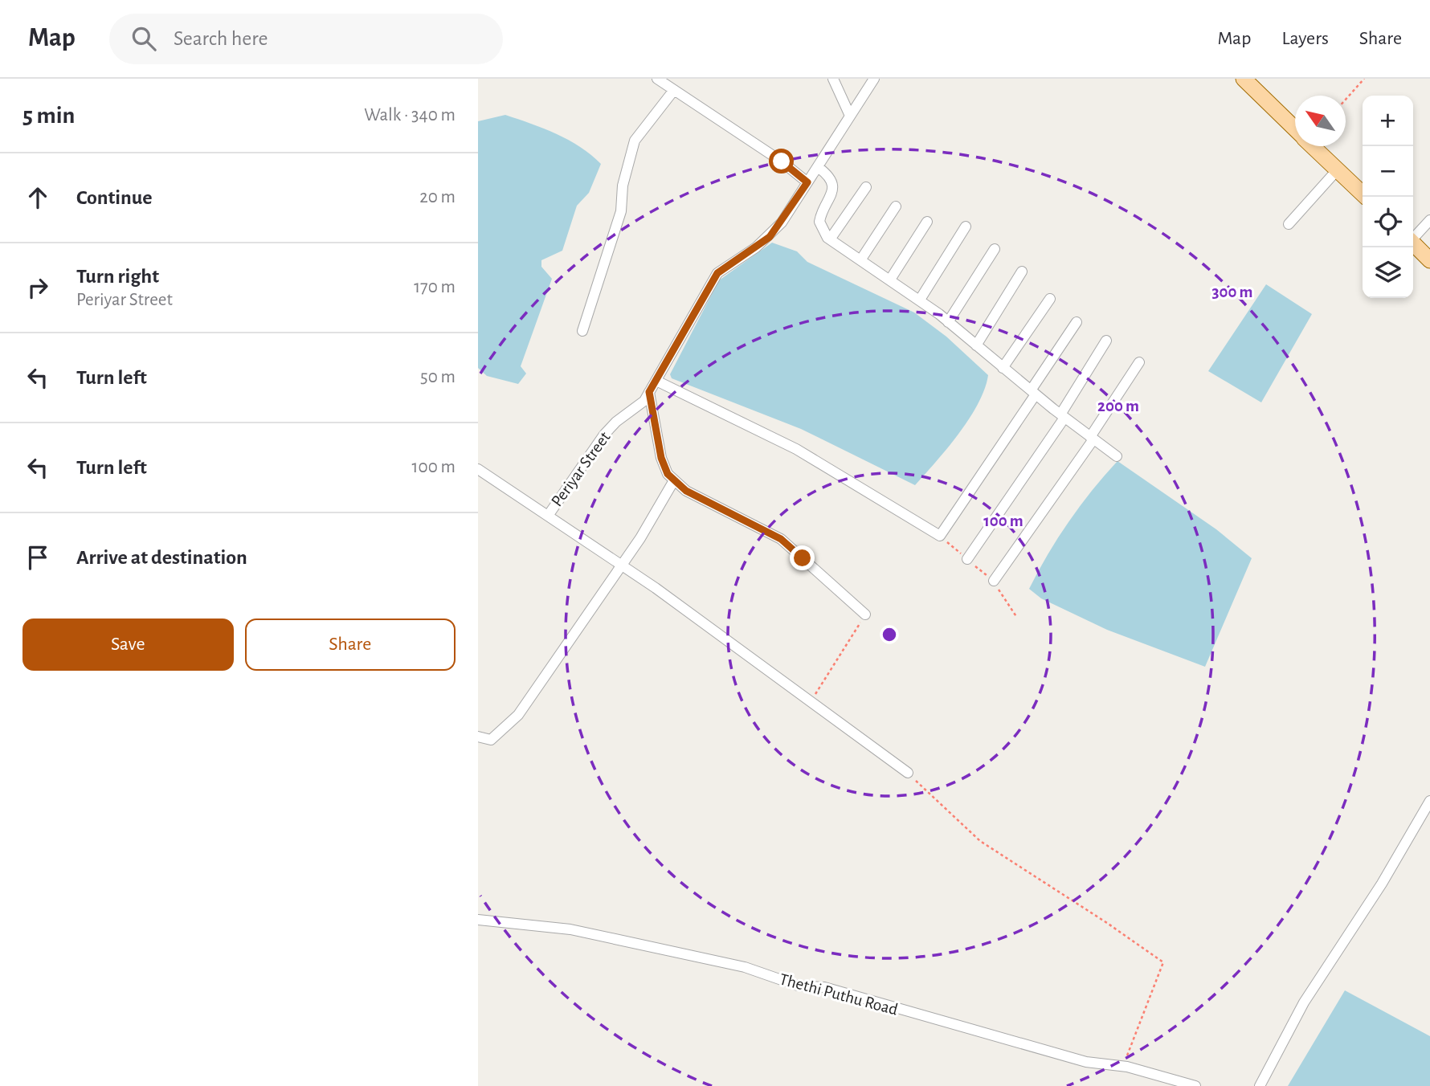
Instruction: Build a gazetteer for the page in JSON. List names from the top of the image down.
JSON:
{
  "streets": {
    "street": ["Periyar Street", "Thethi Puthu Road"]
  },
  "north": "top left",
  "page": {
    "header": "Map",
    "search": "Search here",
    "nav": ["Map", "Layers", "Share"],
    "heading": ["5 min", "Walk · 340 m"],
    "map_buttons": ["+", "−"],
    "list": [
      ["Continue", "20 m"],
      ["Turn right", "Periyar Street", "170 m"],
      ["Turn left", "50 m"],
      ["Turn left", "100 m"],
      "Arrive at destination"
    ],
    "buttons": ["Save", "Share"]
  },
  "rings": ["300 m", "200 m", "100 m"]
}
